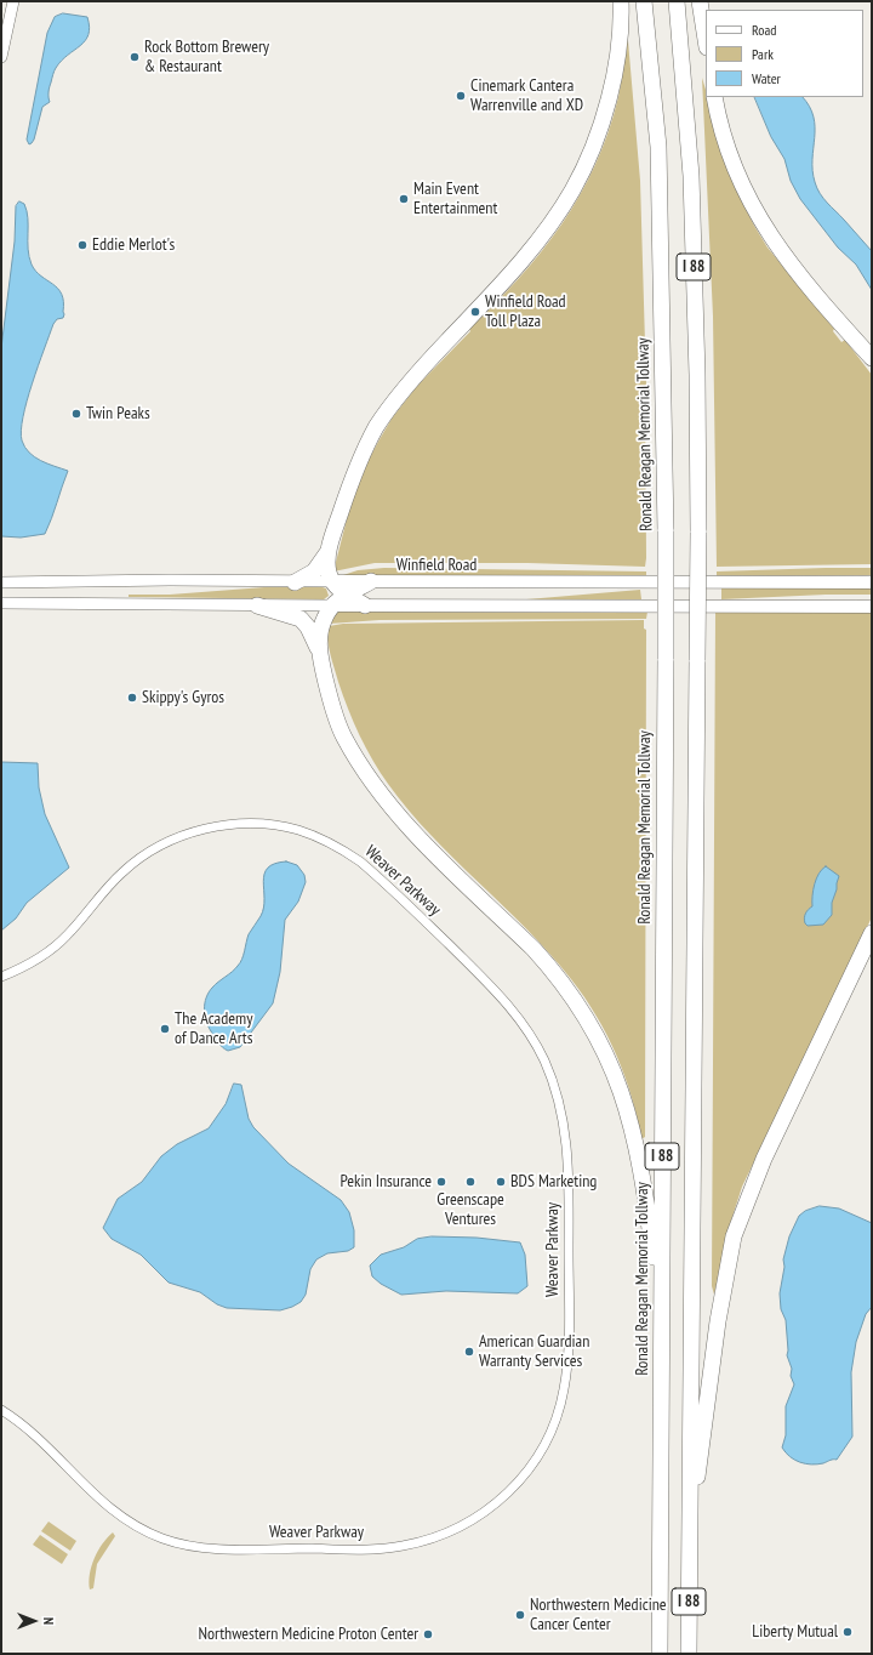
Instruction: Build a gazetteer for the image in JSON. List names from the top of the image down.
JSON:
{
  "streets": {
    "highway": ["I 88", "Ronald Reagan Memorial Tollway"],
    "main road": ["Winfield Road"],
    "street": ["Weaver Parkway"]
  },
  "places": [
    "Rock Bottom Brewery & Restaurant",
    "Cinemark Cantera Warrenville and XD",
    "Main Event Entertainment",
    "Eddie Merlot's",
    "Winfield Road Toll Plaza",
    "Twin Peaks",
    "Skippy's Gyros",
    "The Academy of Dance Arts",
    "Pekin Insurance",
    "Greenscape Ventures",
    "BDS Marketing",
    "American Guardian Warranty Services",
    "Northwestern Medicine Cancer Center",
    "Liberty Mutual",
    "Northwestern Medicine Proton Center"
  ],
  "legend": ["Road", "Park", "Water"],
  "north": "right"
}
